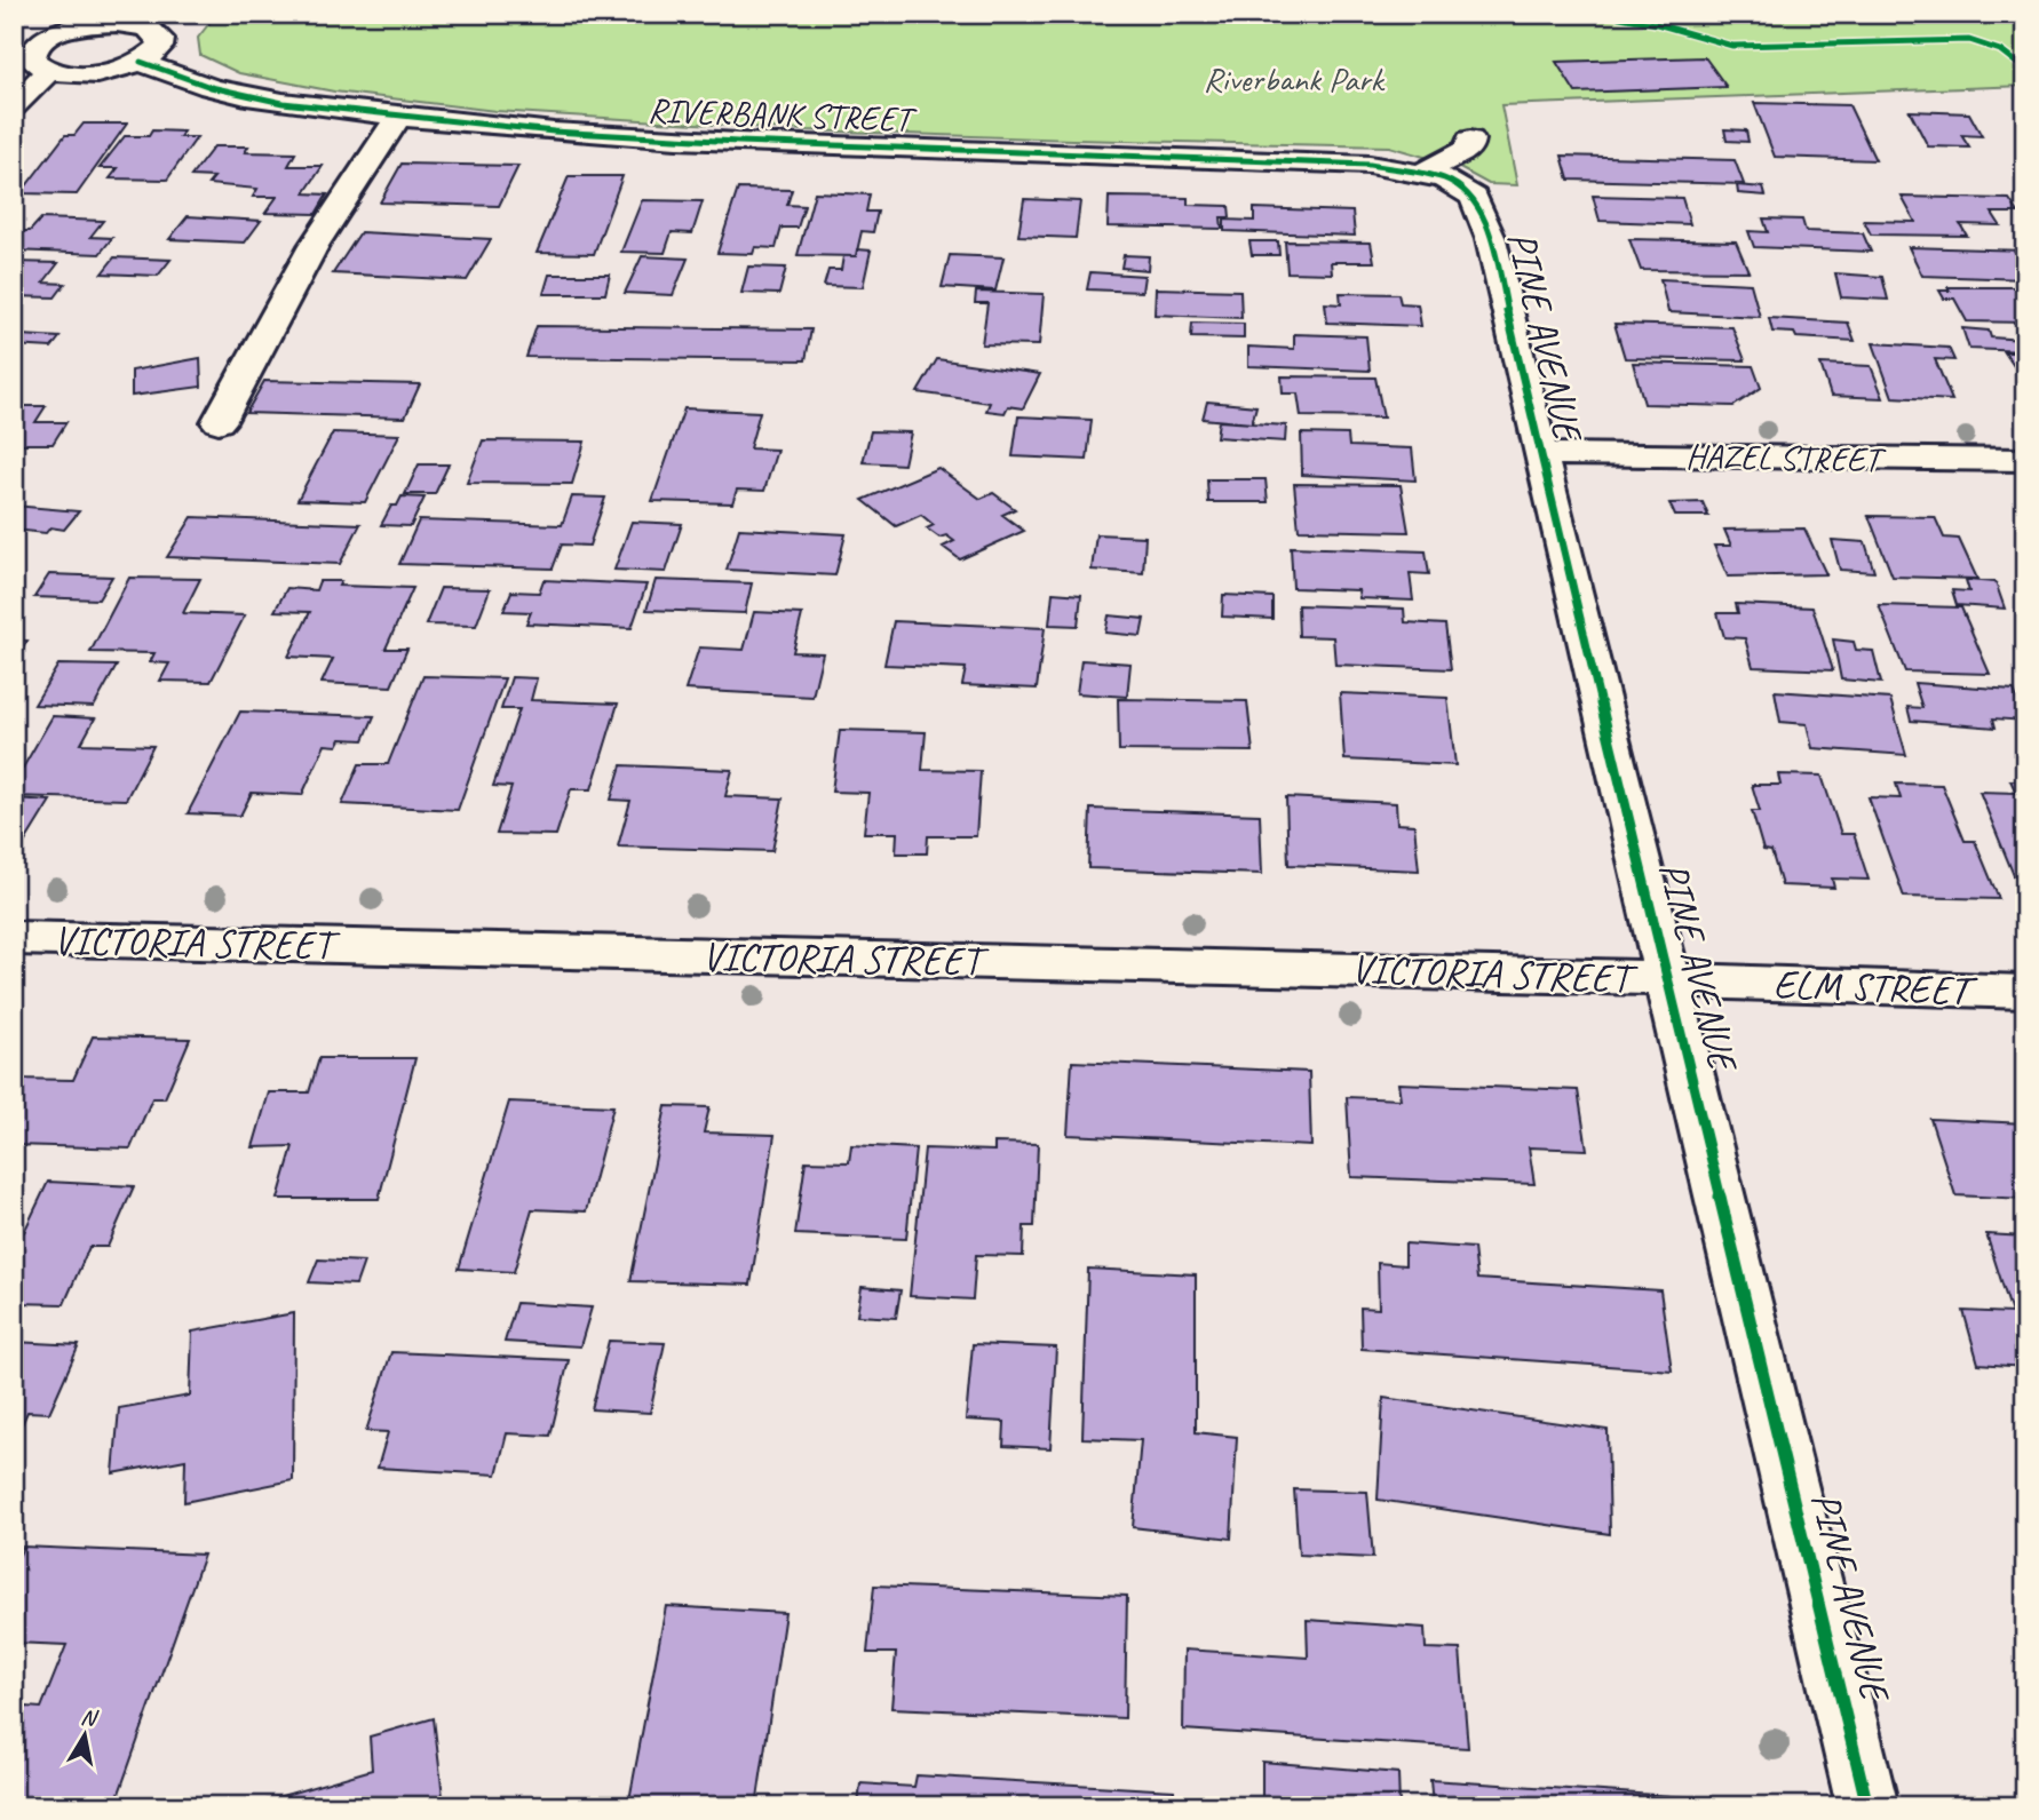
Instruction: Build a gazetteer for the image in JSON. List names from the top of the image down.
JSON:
{
  "streets": {
    "street": [
      "RIVERBANK STREET",
      "PINE AVENUE",
      "HAZEL STREET",
      "VICTORIA STREET",
      "ELM STREET"
    ]
  },
  "crossings": [
    ["RIVERBANK STREET", "PINE AVENUE"],
    ["PINE AVENUE", "HAZEL STREET"],
    ["PINE AVENUE", "VICTORIA STREET"],
    ["PINE AVENUE", "ELM STREET"],
    ["VICTORIA STREET", "ELM STREET"]
  ],
  "parks": ["Riverbank Park"],
  "north": "top"
}
